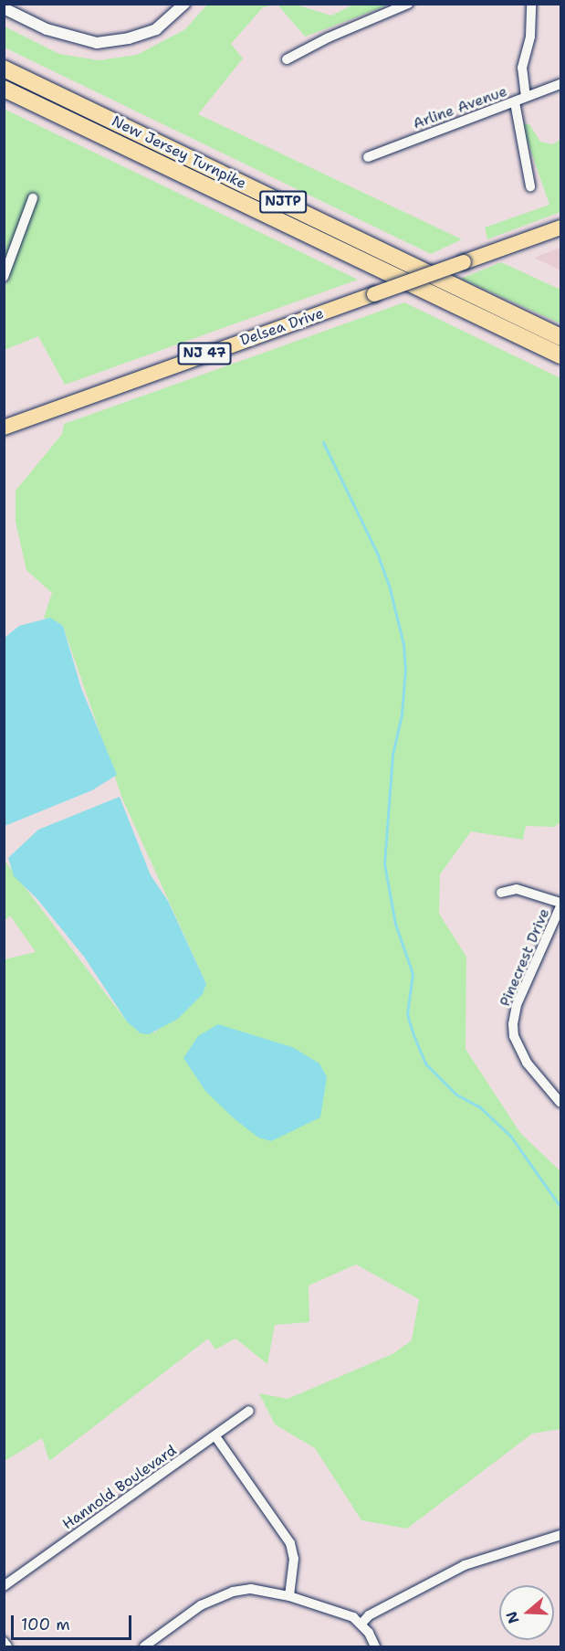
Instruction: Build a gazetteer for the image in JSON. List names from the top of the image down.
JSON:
{
  "streets": {
    "highway": ["New Jersey Turnpike", "NJTP"],
    "main road": ["Delsea Drive", "NJ 47"],
    "street": ["Arline Avenue", "Pinecrest Drive", "Hannold Boulevard"]
  },
  "scale_bar": "100 m",
  "north": "left"
}
